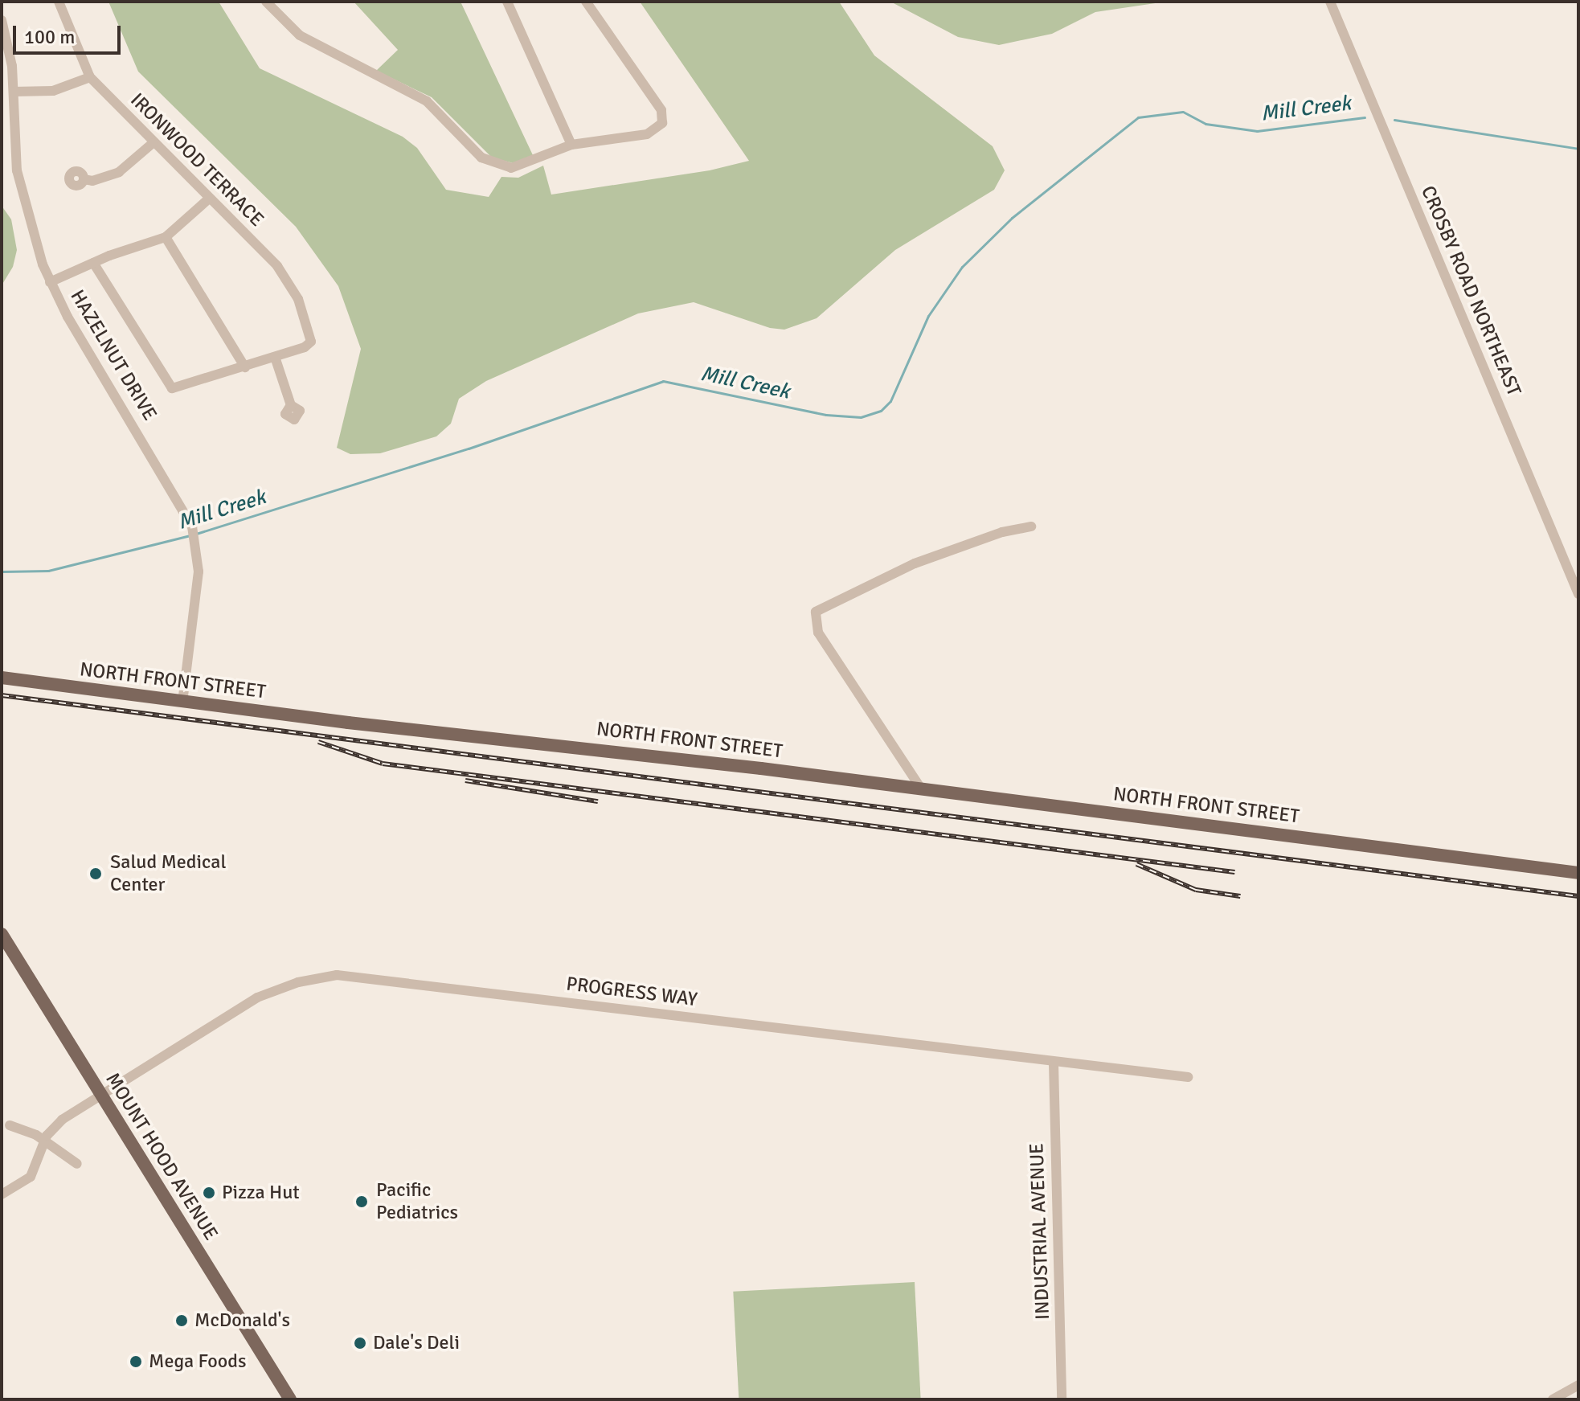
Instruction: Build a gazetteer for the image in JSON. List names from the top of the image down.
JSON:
{
  "streets": {
    "main road": ["NORTH FRONT STREET", "MOUNT HOOD AVENUE"],
    "street": [
      "IRONWOOD TERRACE",
      "CROSBY ROAD NORTHEAST",
      "HAZELNUT DRIVE",
      "PROGRESS WAY",
      "INDUSTRIAL AVENUE"
    ]
  },
  "crossings": [
    ["HAZELNUT DRIVE", "NORTH FRONT STREET"],
    ["PROGRESS WAY", "MOUNT HOOD AVENUE"],
    ["PROGRESS WAY", "INDUSTRIAL AVENUE"]
  ],
  "water": ["Mill Creek"],
  "places": [
    "Salud Medical Center",
    "Pizza Hut",
    "Pacific Pediatrics",
    "McDonald's",
    "Dale's Deli",
    "Mega Foods"
  ],
  "scale_bar": "100 m"
}
